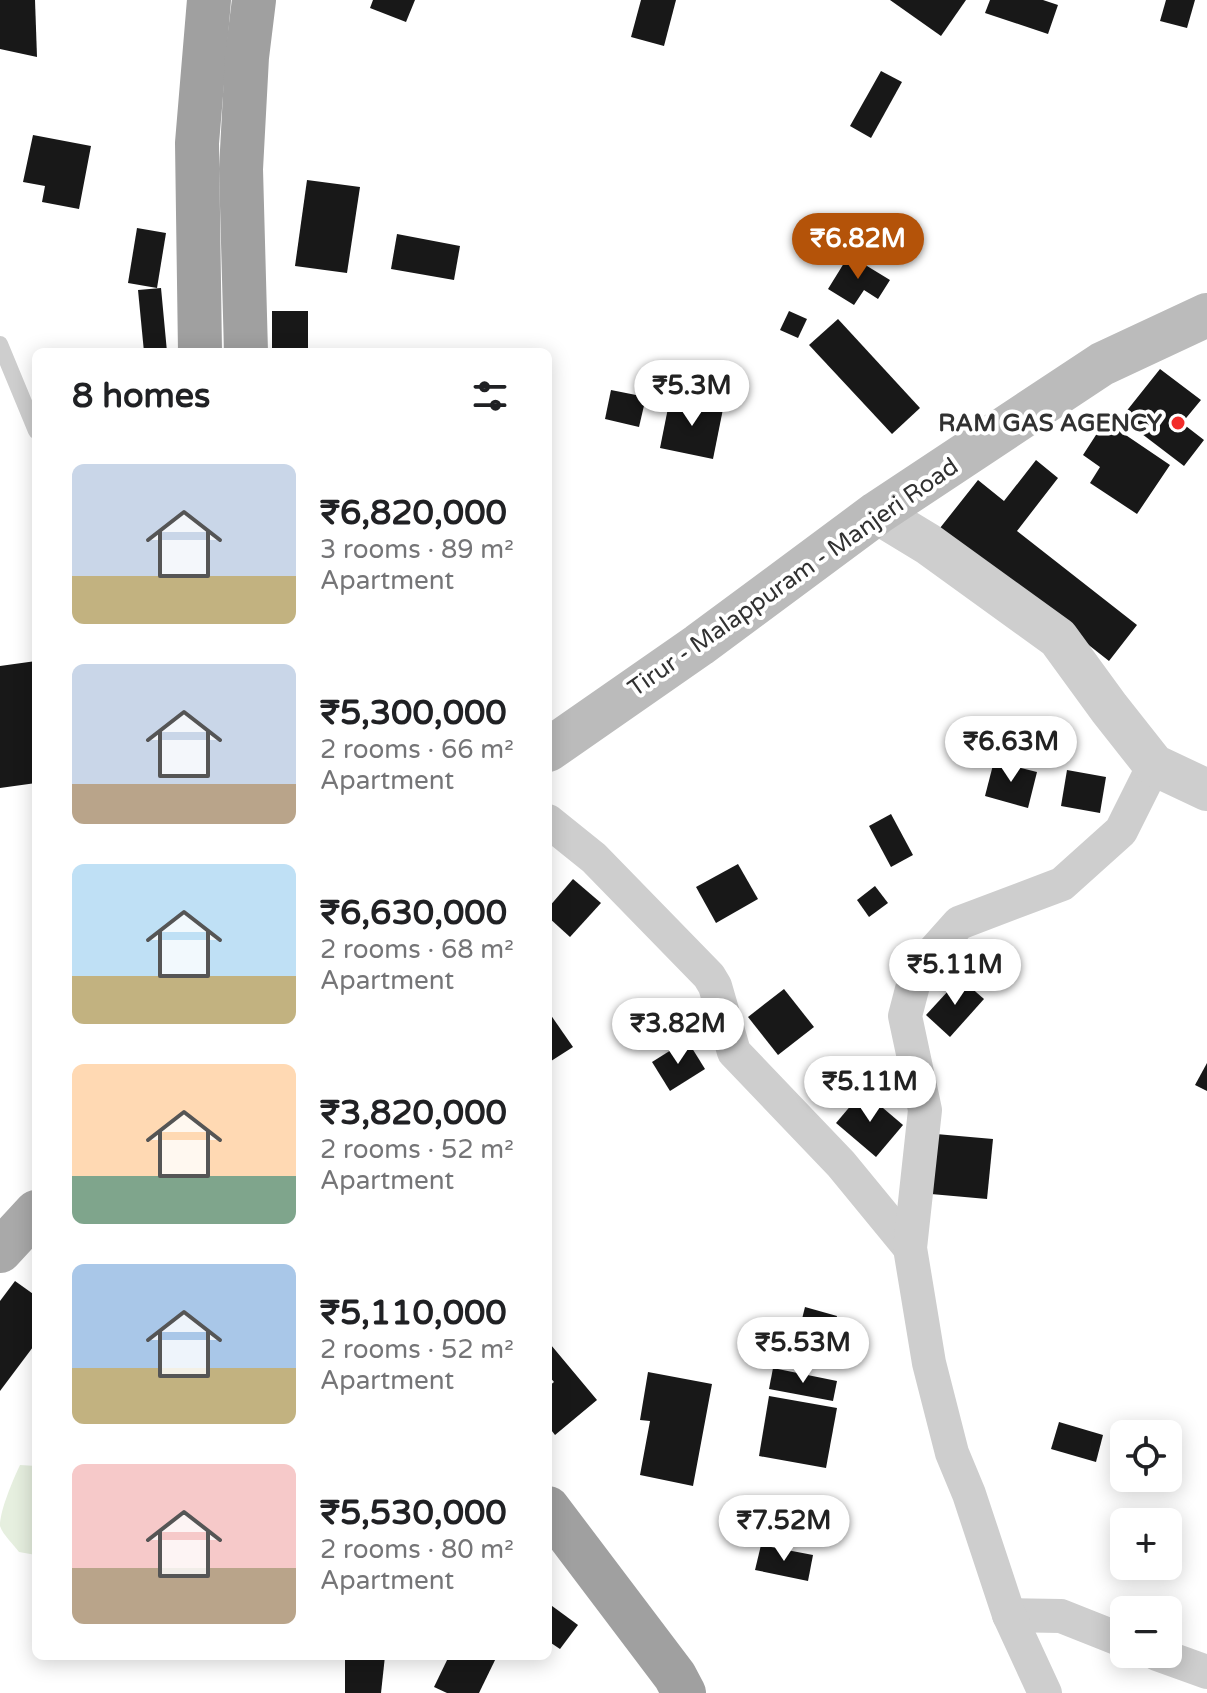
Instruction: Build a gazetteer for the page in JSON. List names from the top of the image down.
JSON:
{
  "streets": {
    "main road": ["Tirur - Malappuram - Manjeri Road"]
  },
  "places": ["RAM GAS AGENCY"],
  "page": {
    "price": [
      "₹6.82M",
      "₹5.3M",
      "₹6.63M",
      "₹5.11M",
      "₹3.82M",
      "₹5.11M",
      "₹5.53M",
      "₹7.52M"
    ],
    "heading": "8 homes",
    "list": [
      {
        "name": "₹6,820,000",
        "note": "3 rooms · 89 m² · Apartment"
      },
      {
        "name": "₹5,300,000",
        "note": "2 rooms · 66 m² · Apartment"
      },
      {
        "name": "₹6,630,000",
        "note": "2 rooms · 68 m² · Apartment"
      },
      {
        "name": "₹3,820,000",
        "note": "2 rooms · 52 m² · Apartment"
      },
      {
        "name": "₹5,110,000",
        "note": "2 rooms · 52 m² · Apartment"
      },
      {
        "name": "₹5,530,000",
        "note": "2 rooms · 80 m² · Apartment"
      }
    ],
    "map_buttons": ["+", "−"]
  }
}
